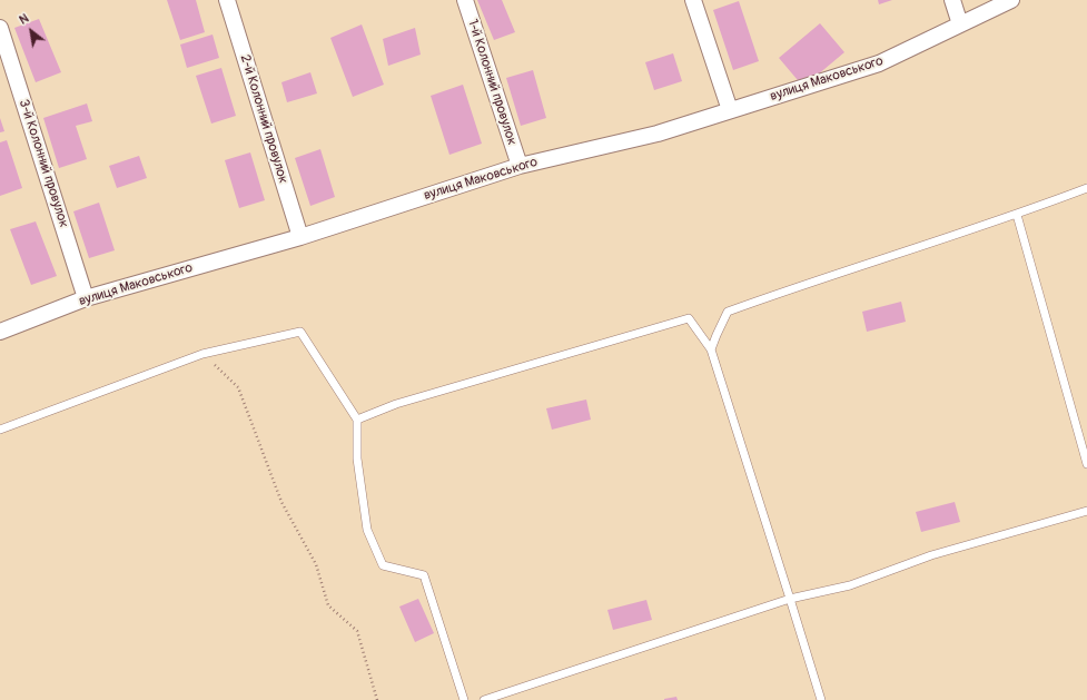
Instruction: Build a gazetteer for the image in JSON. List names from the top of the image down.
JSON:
{
  "streets": {
    "street": [
      "вулиця Маковського",
      "1-й Колонний провулок",
      "2-й Колонний провулок",
      "3-й Колонний провулок"
    ]
  },
  "crossings": [
    ["вулиця Маковського", "1-й Колонний провулок"],
    ["вулиця Маковського", "2-й Колонний провулок"],
    ["вулиця Маковського", "3-й Колонний провулок"]
  ],
  "north": "top left"
}
